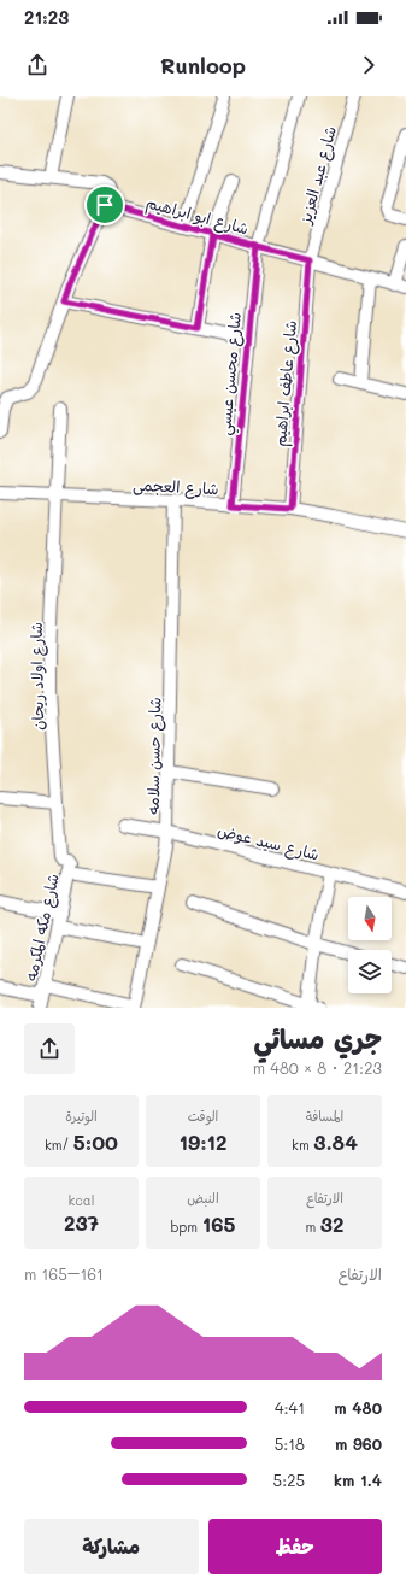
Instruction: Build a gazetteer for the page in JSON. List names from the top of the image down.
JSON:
{
  "streets": {
    "street": [
      "شارع عبد العزيز",
      "شارع ابو ابراهيم",
      "شارع محسن عيسي",
      "شارع عاطف ابراهيم",
      "شارع العجمى",
      "شارع اولاد ريحان",
      "شارع حسن سلامه",
      "شارع سيد عوض",
      "شارع مكه المكرمه"
    ]
  },
  "crossings": [
    ["شارع عبد العزيز", "شارع ابو ابراهيم"],
    ["شارع عبد العزيز", "شارع عاطف ابراهيم"],
    ["شارع ابو ابراهيم", "شارع محسن عيسي"],
    ["شارع ابو ابراهيم", "شارع عاطف ابراهيم"],
    ["شارع محسن عيسي", "شارع العجمى"],
    ["شارع عاطف ابراهيم", "شارع العجمى"],
    ["شارع العجمى", "شارع اولاد ريحان"],
    ["شارع العجمى", "شارع حسن سلامه"],
    ["شارع اولاد ريحان", "شارع مكه المكرمه"],
    ["شارع حسن سلامه", "شارع سيد عوض"]
  ],
  "north": "bottom",
  "page": {
    "status": "21:23",
    "header": "Runloop",
    "heading": ["جري مسائي", "21:23 · 8 × 480 m"],
    "stats": [
      ["المسافة", "3.84 km"],
      ["الوقت", "19:12"],
      ["الوتيرة", "5:00 /km"],
      ["الارتفاع", "32 m"],
      ["النبض", "165 bpm"],
      ["kcal", "237"]
    ],
    "chart": ["الارتفاع", "161–165 m"],
    "list": [
      {
        "name": "480 m",
        "note": "4:41"
      },
      {
        "name": "960 m",
        "note": "5:18"
      },
      {
        "name": "1.4 km",
        "note": "5:25"
      }
    ],
    "buttons": ["حفظ", "مشاركة"]
  }
}
